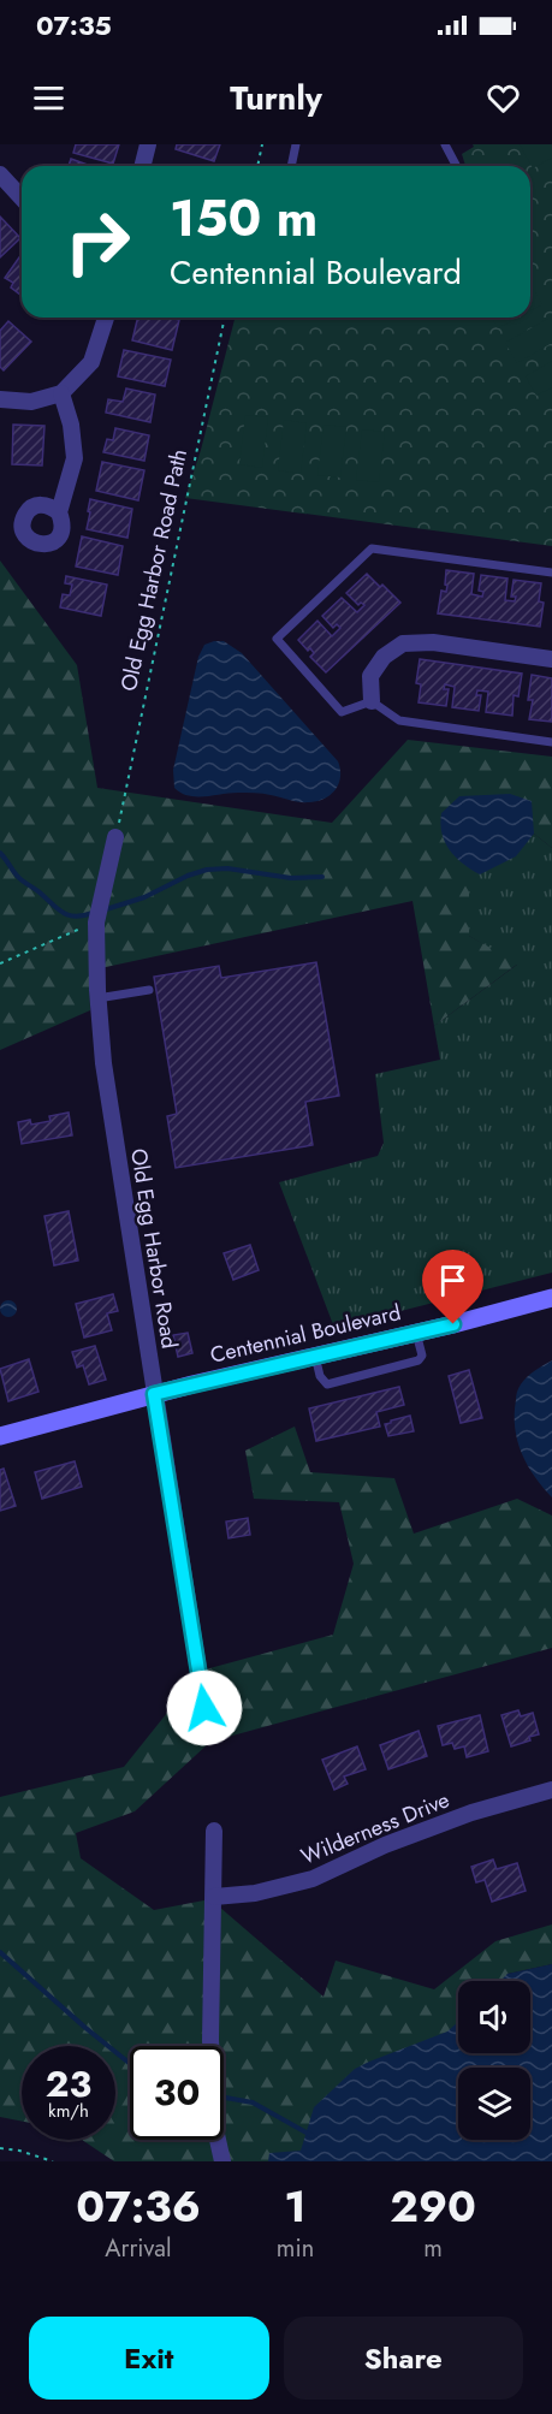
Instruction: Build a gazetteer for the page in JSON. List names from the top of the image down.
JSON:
{
  "streets": {
    "main road": ["Centennial Boulevard"],
    "street": ["Old Egg Harbor Road", "Wilderness Drive"],
    "path": ["Old Egg Harbor Road Path"]
  },
  "crossings": [
    ["Old Egg Harbor Road Path", "Old Egg Harbor Road"],
    ["Old Egg Harbor Road", "Centennial Boulevard"]
  ],
  "page": {
    "status": "07:35",
    "header": "Turnly",
    "turn": ["150 m", "Centennial Boulevard"],
    "speed": "23 km/h",
    "limit": "30",
    "eta": [
      "07:36",
      "Arrival",
      "1",
      "min",
      "290",
      "m"
    ],
    "buttons": ["Exit", "Share"]
  }
}
